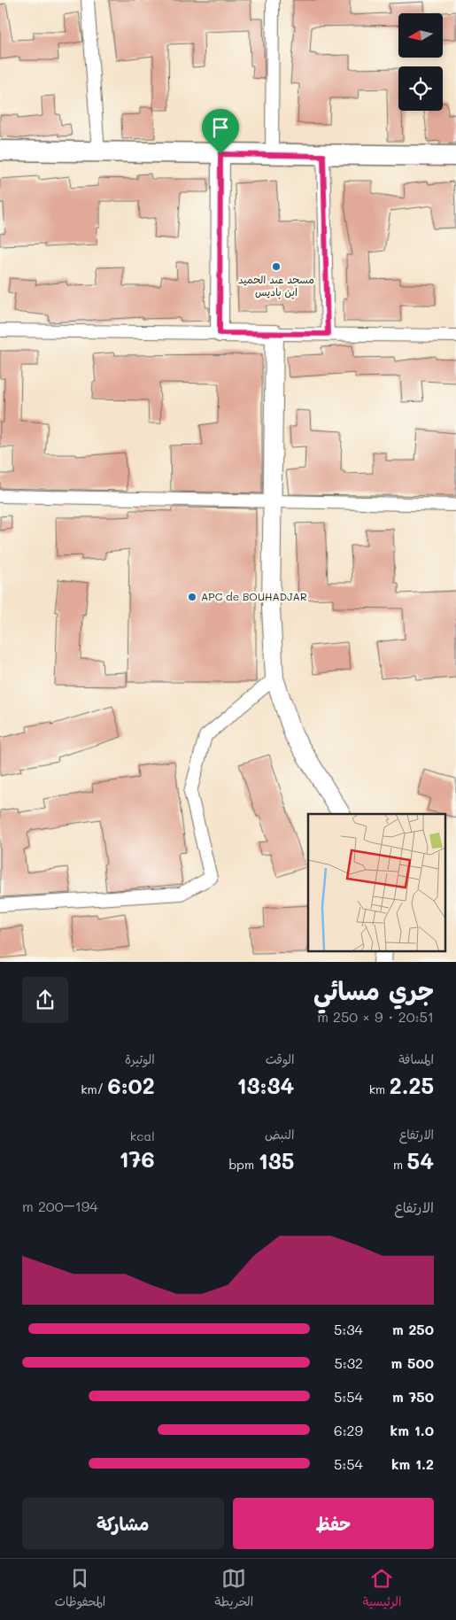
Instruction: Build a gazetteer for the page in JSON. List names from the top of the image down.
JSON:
{
  "places": ["مسجد عبد الحميد ابن باديس", "APC de BOUHADJAR"],
  "north": "left",
  "page": {
    "heading": ["جري مسائي", "20:51 · 9 × 250 m"],
    "stats": [
      ["المسافة", "2.25 km"],
      ["الوقت", "13:34"],
      ["الوتيرة", "6:02 /km"],
      ["الارتفاع", "54 m"],
      ["النبض", "135 bpm"],
      ["kcal", "176"]
    ],
    "chart": ["الارتفاع", "194–200 m"],
    "list": [
      {
        "name": "250 m",
        "note": "5:34"
      },
      {
        "name": "500 m",
        "note": "5:32"
      },
      {
        "name": "750 m",
        "note": "5:54"
      },
      {
        "name": "1.0 km",
        "note": "6:29"
      },
      {
        "name": "1.2 km",
        "note": "5:54"
      }
    ],
    "buttons": ["حفظ", "مشاركة"],
    "tabs": ["الرئيسية", "الخريطة", "المحفوظات"]
  }
}
